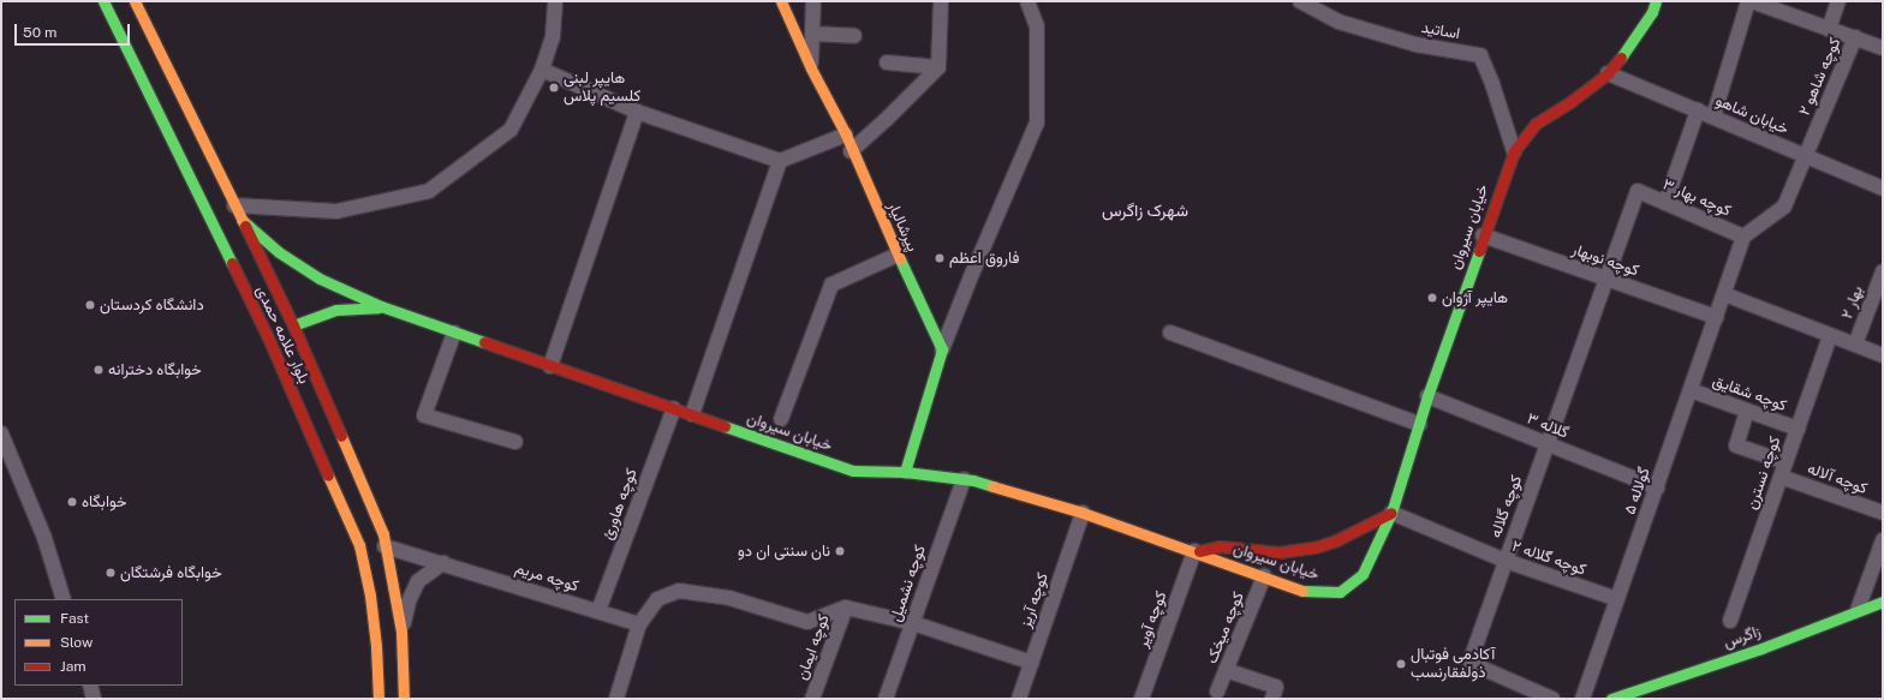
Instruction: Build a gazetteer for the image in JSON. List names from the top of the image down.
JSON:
{
  "streets": {
    "street": [
      "اساتید",
      "کوچه شاهو ۲",
      "خیابان شاهو",
      "کوچه بهار ۳",
      "پیرشالیار",
      "خیابان سیروان",
      "کوچه نوبهار",
      "بهار ۲",
      "بلوار علامه حمدی",
      "کوچه شقایق",
      "گلاله ۳",
      "کوچه نسترن",
      "کوچه آلاله",
      "گولاله ۵",
      "کوچه هاورئ",
      "کوچه گلاله",
      "کوچه گلاله ۲",
      "کوچه مریم",
      "کوچه نشمیل",
      "کوچه آریز",
      "کوچه آویر",
      "کوچه میخک",
      "زاگرس",
      "کوچه ایمان"
    ]
  },
  "crossings": [
    ["اساتید", "خیابان سیروان"],
    ["کوچه شاهو ۲", "خیابان شاهو"],
    ["کوچه شاهو ۲", "کوچه بهار ۳"],
    ["کوچه شاهو ۲", "گولاله ۵"],
    ["خیابان شاهو", "خیابان سیروان"],
    ["کوچه بهار ۳", "گولاله ۵"],
    ["کوچه بهار ۳", "کوچه گلاله"],
    ["خیابان سیروان", "کوچه نوبهار"],
    ["خیابان سیروان", "بلوار علامه حمدی"],
    ["خیابان سیروان", "گلاله ۳"],
    ["خیابان سیروان", "کوچه هاورئ"],
    ["خیابان سیروان", "کوچه گلاله ۲"],
    ["خیابان سیروان", "کوچه نشمیل"],
    ["خیابان سیروان", "کوچه آریز"],
    ["خیابان سیروان", "کوچه آویر"],
    ["خیابان سیروان", "کوچه میخک"],
    ["کوچه نوبهار", "گولاله ۵"],
    ["کوچه نوبهار", "کوچه گلاله"],
    ["بلوار علامه حمدی", "کوچه مریم"],
    ["کوچه شقایق", "کوچه نسترن"],
    ["کوچه شقایق", "کوچه آلاله"],
    ["کوچه شقایق", "گولاله ۵"],
    ["گلاله ۳", "گولاله ۵"],
    ["گلاله ۳", "کوچه گلاله"],
    ["کوچه نسترن", "کوچه آلاله"],
    ["گولاله ۵", "کوچه گلاله ۲"],
    ["کوچه هاورئ", "کوچه مریم"],
    ["کوچه گلاله", "کوچه گلاله ۲"]
  ],
  "districts": ["شهرک زاگرس"],
  "places": [
    "هایپر لبنی کلسیم پلاس",
    "فاروق اعظم",
    "هایپر آژوان",
    "دانشگاه کردستان",
    "خوابگاه دخترانه",
    "خوابگاه",
    "نان سنتی ان دو",
    "خوابگاه فرشتگان",
    "آکادمی فوتبال ذولفقارنسب"
  ],
  "legend": ["Fast", "Slow", "Jam"],
  "scale_bar": "50 m"
}
